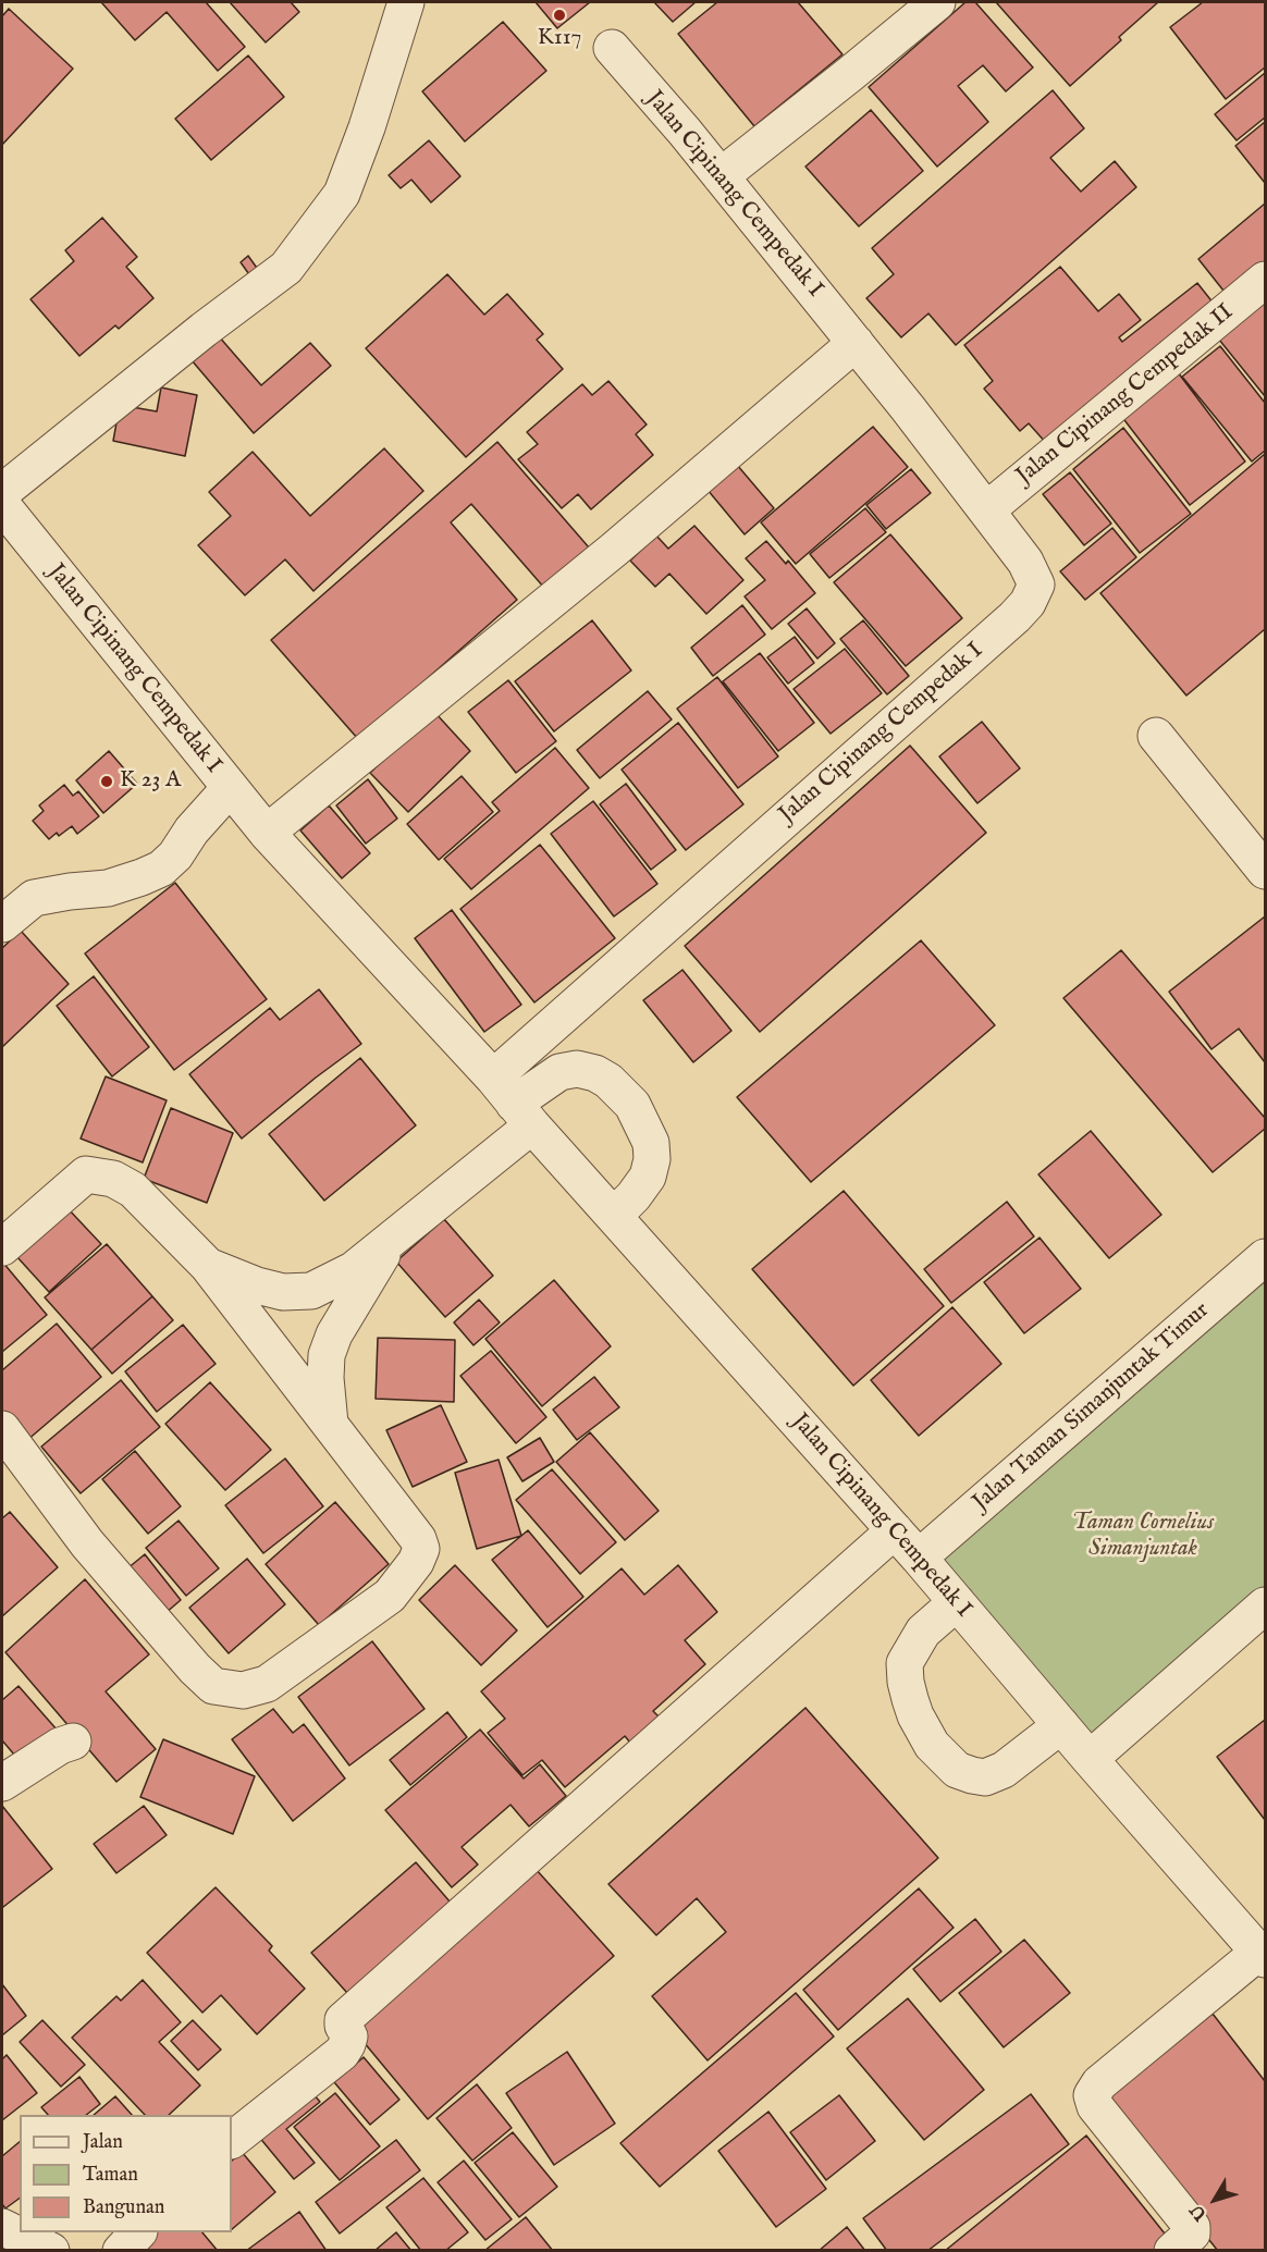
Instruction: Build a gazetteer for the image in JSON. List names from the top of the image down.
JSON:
{
  "streets": {
    "street": ["Jalan Cipinang Cempedak I", "Jalan Cipinang Cempedak II", "Jalan Taman Simanjuntak Timur"]
  },
  "crossings": [
    ["Jalan Cipinang Cempedak I", "Jalan Cipinang Cempedak II"],
    ["Jalan Cipinang Cempedak I", "Jalan Taman Simanjuntak Timur"]
  ],
  "parks": ["Taman Cornelius Simanjuntak"],
  "places": ["K117", "K 23 A"],
  "legend": ["Jalan", "Taman", "Bangunan"],
  "north": "bottom left"
}
